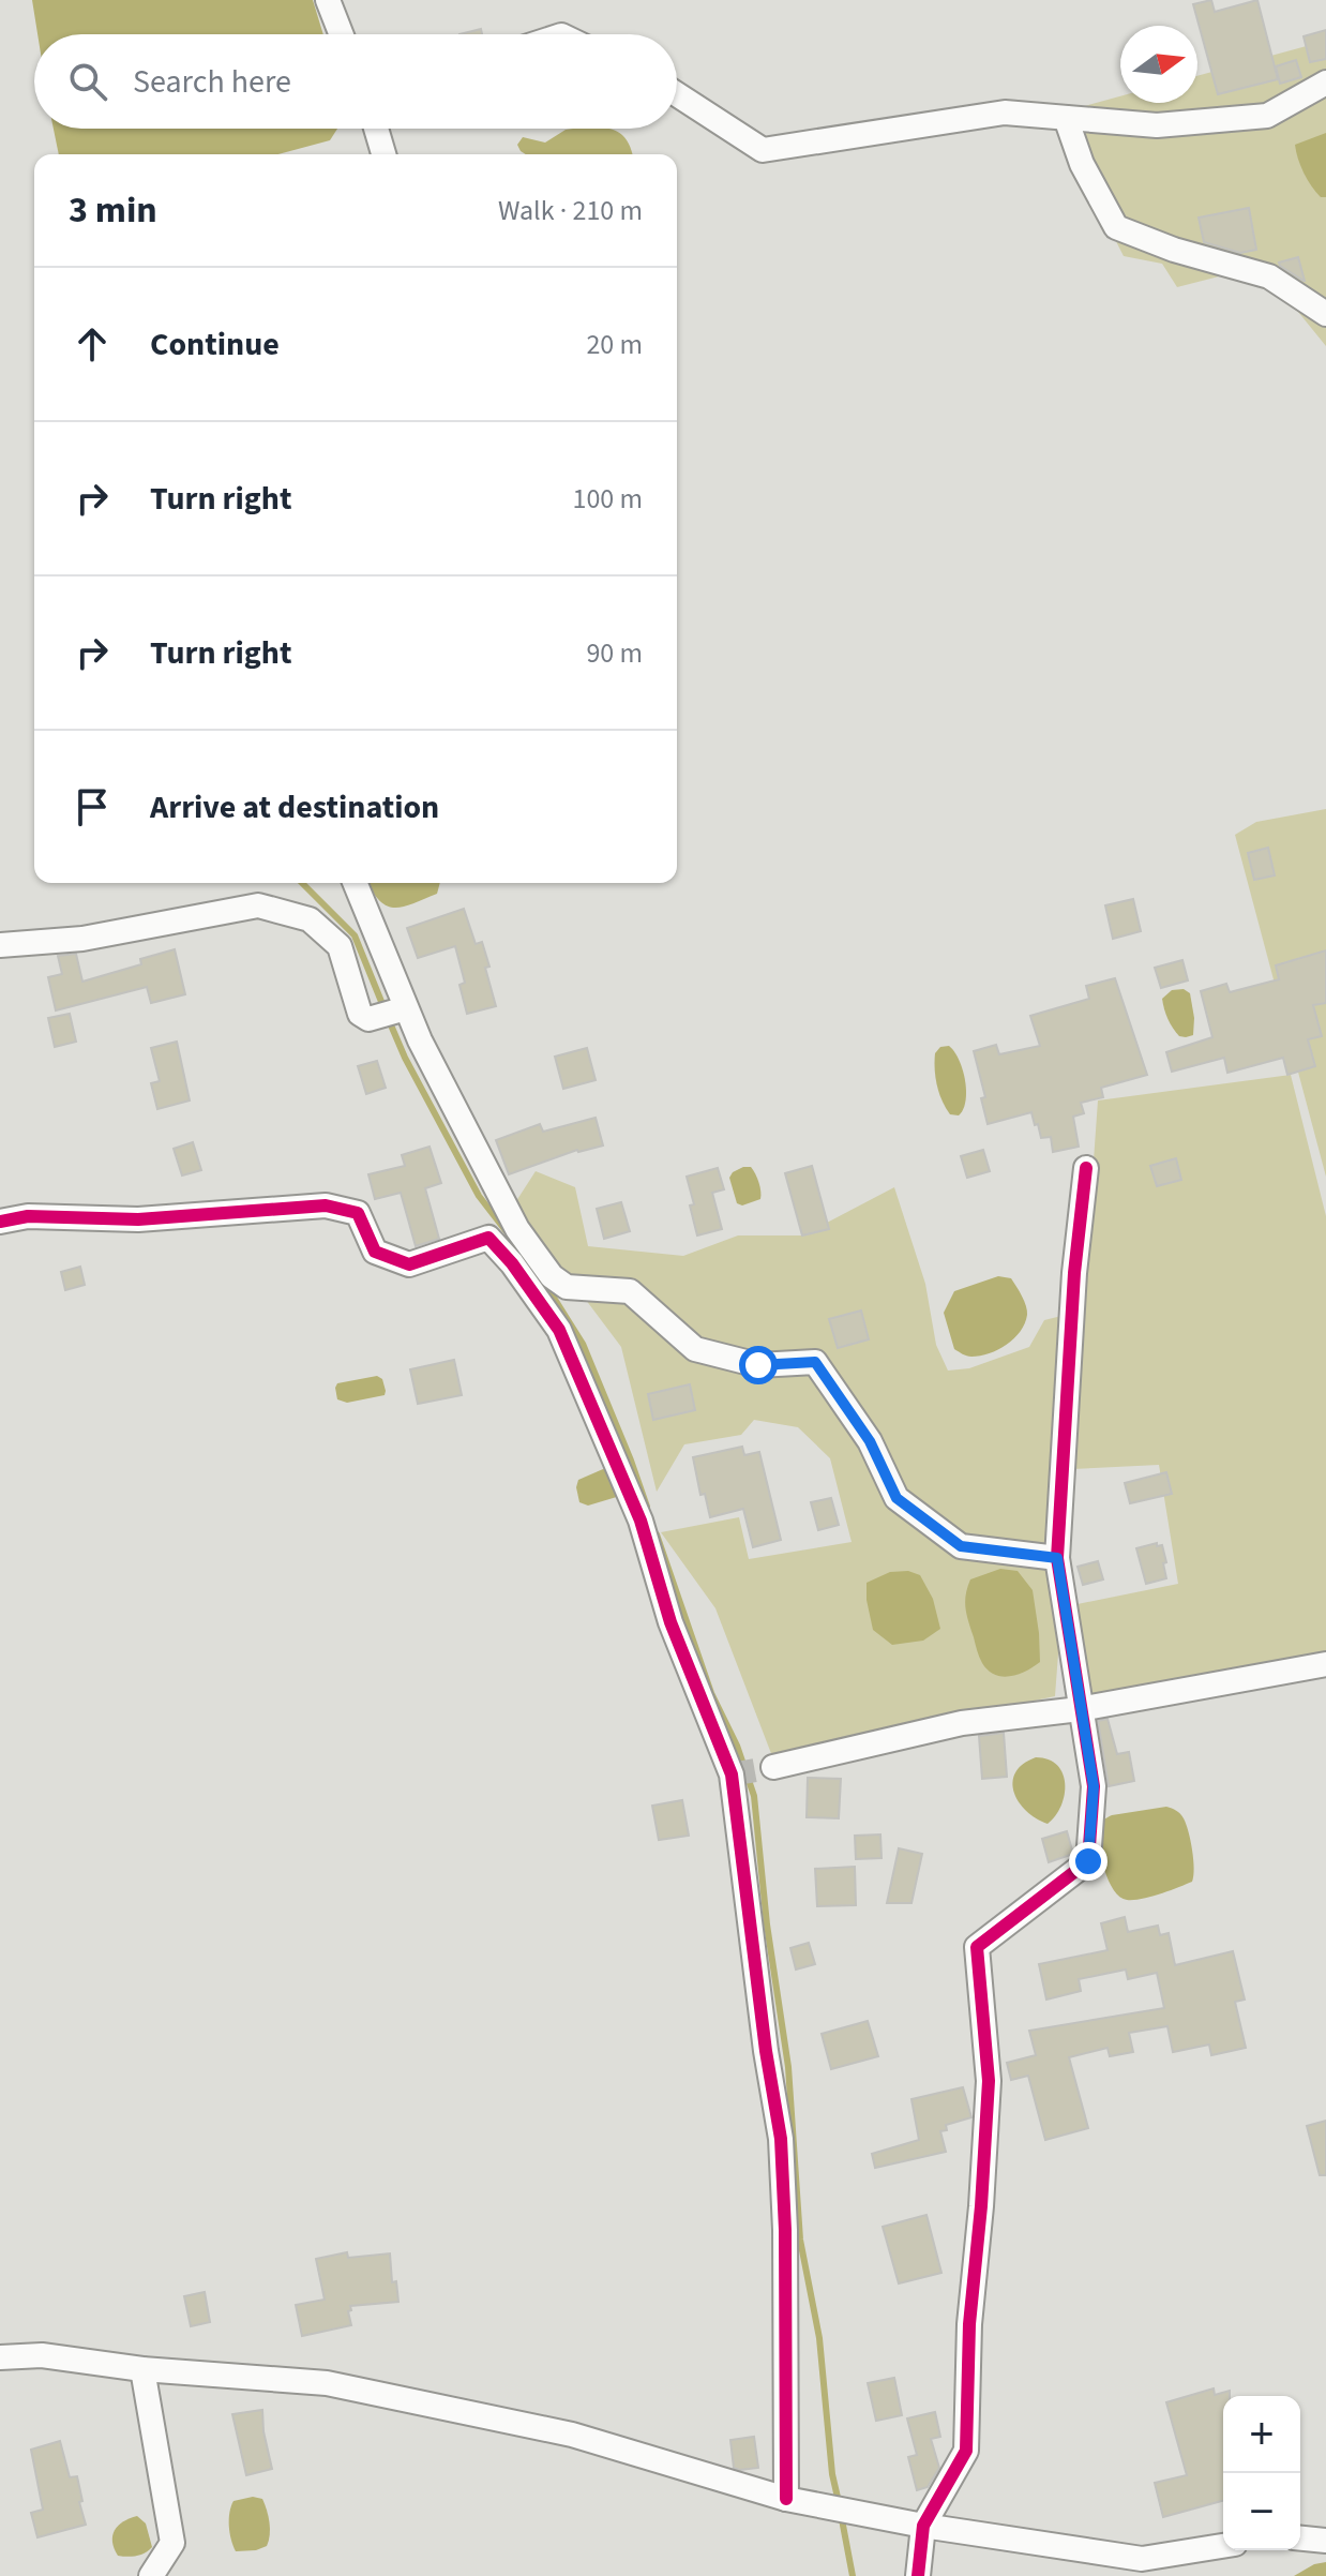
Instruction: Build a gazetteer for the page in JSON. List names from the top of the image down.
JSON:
{
  "north": "right",
  "page": {
    "search": "Search here",
    "heading": ["3 min", "Walk · 210 m"],
    "list": [
      ["Continue", "20 m"],
      ["Turn right", "100 m"],
      ["Turn right", "90 m"],
      "Arrive at destination"
    ],
    "map_buttons": ["+", "−"]
  }
}
